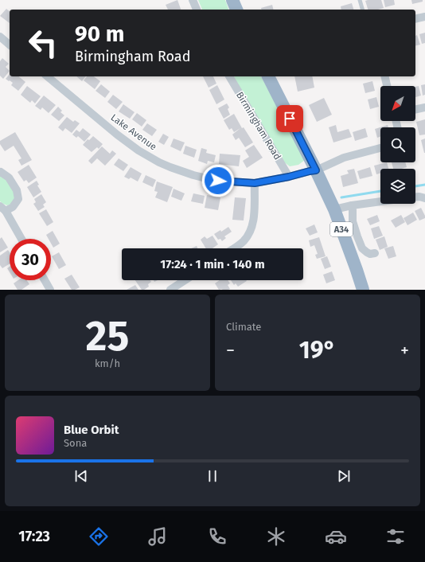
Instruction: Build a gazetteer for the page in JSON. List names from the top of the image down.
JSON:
{
  "streets": {
    "highway": ["A34"],
    "street": ["Birmingham Road", "Lake Avenue"]
  },
  "crossings": [
    ["Birmingham Road", "Lake Avenue"],
    ["Lake Avenue", "A34"]
  ],
  "north": "bottom left",
  "page": {
    "turn": ["90 m", "Birmingham Road"],
    "limit": "30",
    "trip": "17:24 · 1 min · 140 m",
    "tile": [
      ["25", "km/h"],
      "Climate"
    ],
    "heat": ["−", "19°", "+"],
    "song": ["Blue Orbit", "Sona"],
    "tabs": "17:23"
  }
}
